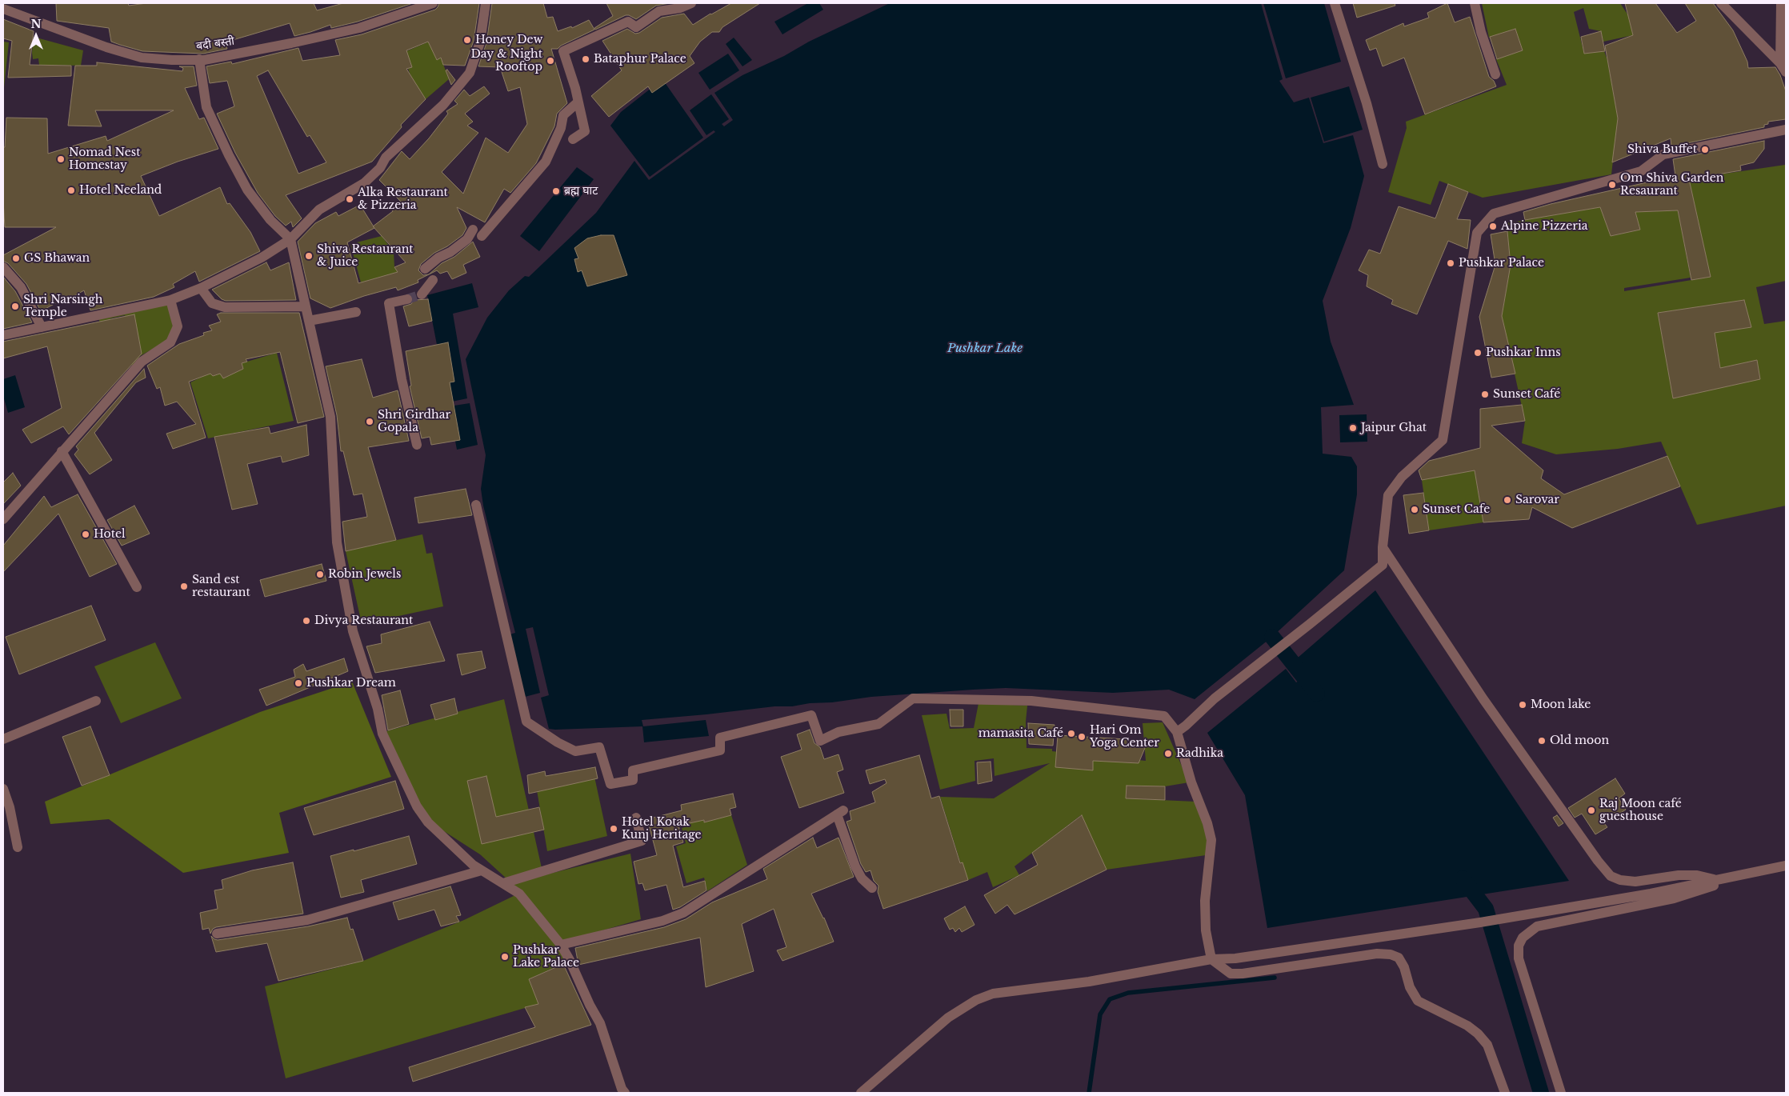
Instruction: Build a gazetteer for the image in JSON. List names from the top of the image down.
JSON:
{
  "streets": {
    "street": ["बदी बस्ती"]
  },
  "water": ["Pushkar Lake"],
  "places": [
    "Honey Dew",
    "Bataphur Palace",
    "Day & Night Rooftop",
    "Shiva Buffet",
    "Nomad Nest Homestay",
    "Om Shiva Garden Resaurant",
    "Hotel Neeland",
    "ब्रह्म घाट",
    "Alka Restaurant & Pizzeria",
    "Alpine Pizzeria",
    "Shiva Restaurant & Juice",
    "GS Bhawan",
    "Pushkar Palace",
    "Shri Narsingh Temple",
    "Pushkar Inns",
    "Sunset Café",
    "Shri Girdhar Gopala",
    "Jaipur Ghat",
    "Sarovar",
    "Sunset Cafe",
    "Hotel",
    "Robin Jewels",
    "Sand est restaurant",
    "Divya Restaurant",
    "Pushkar Dream",
    "Moon lake",
    "mamasita Café",
    "Hari Om Yoga Center",
    "Old moon",
    "Radhika",
    "Raj Moon café guesthouse",
    "Hotel Kotak Kunj Heritage",
    "Pushkar Lake Palace"
  ],
  "north": "top"
}
